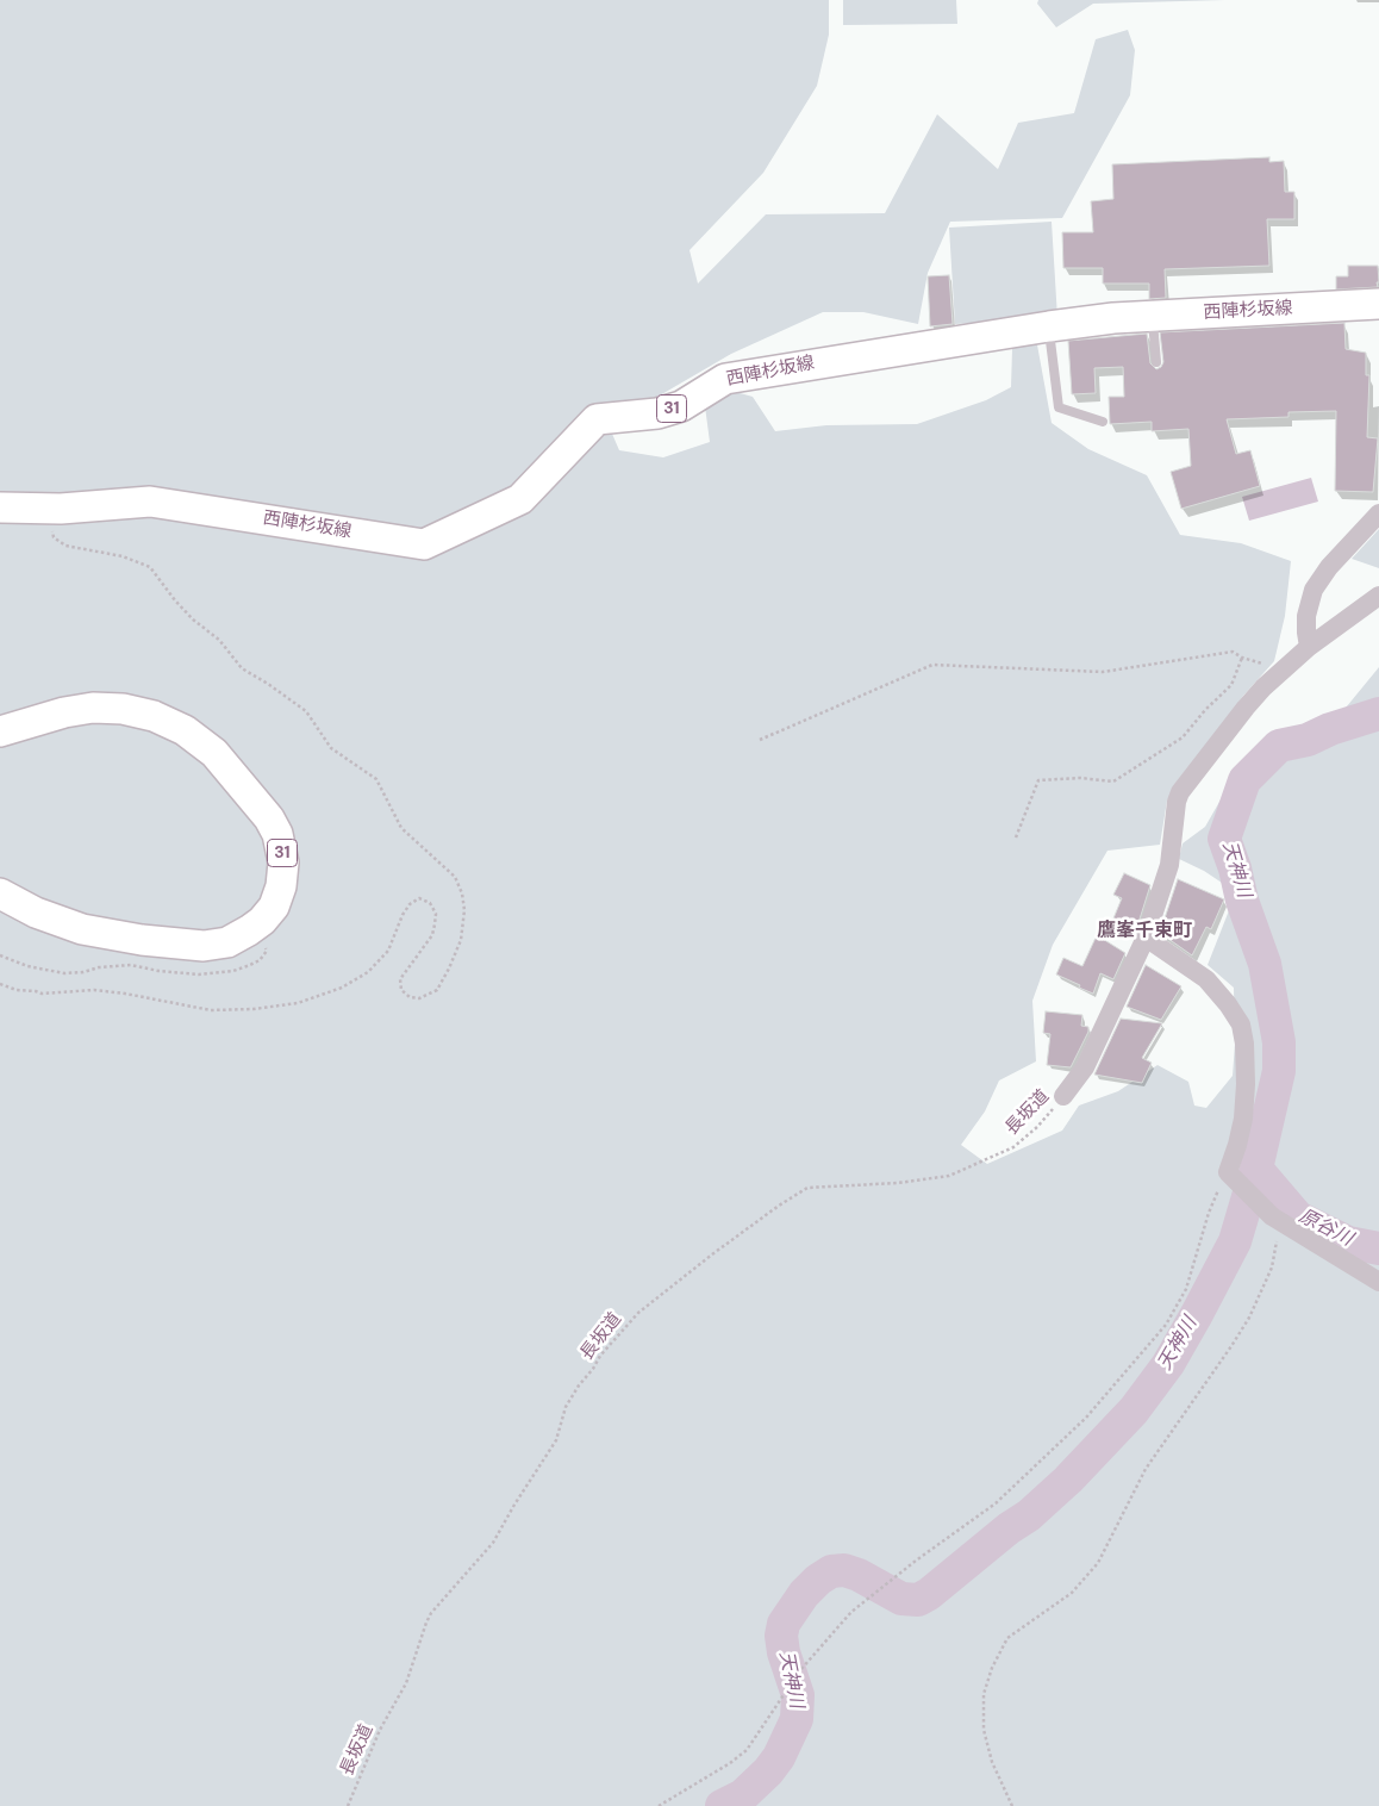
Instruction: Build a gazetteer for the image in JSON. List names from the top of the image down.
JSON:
{
  "streets": {
    "main road": ["西陣杉坂線", "31"],
    "path": ["長坂道"]
  },
  "districts": ["鷹峯千束町"],
  "water": ["天神川", "原谷川"]
}
